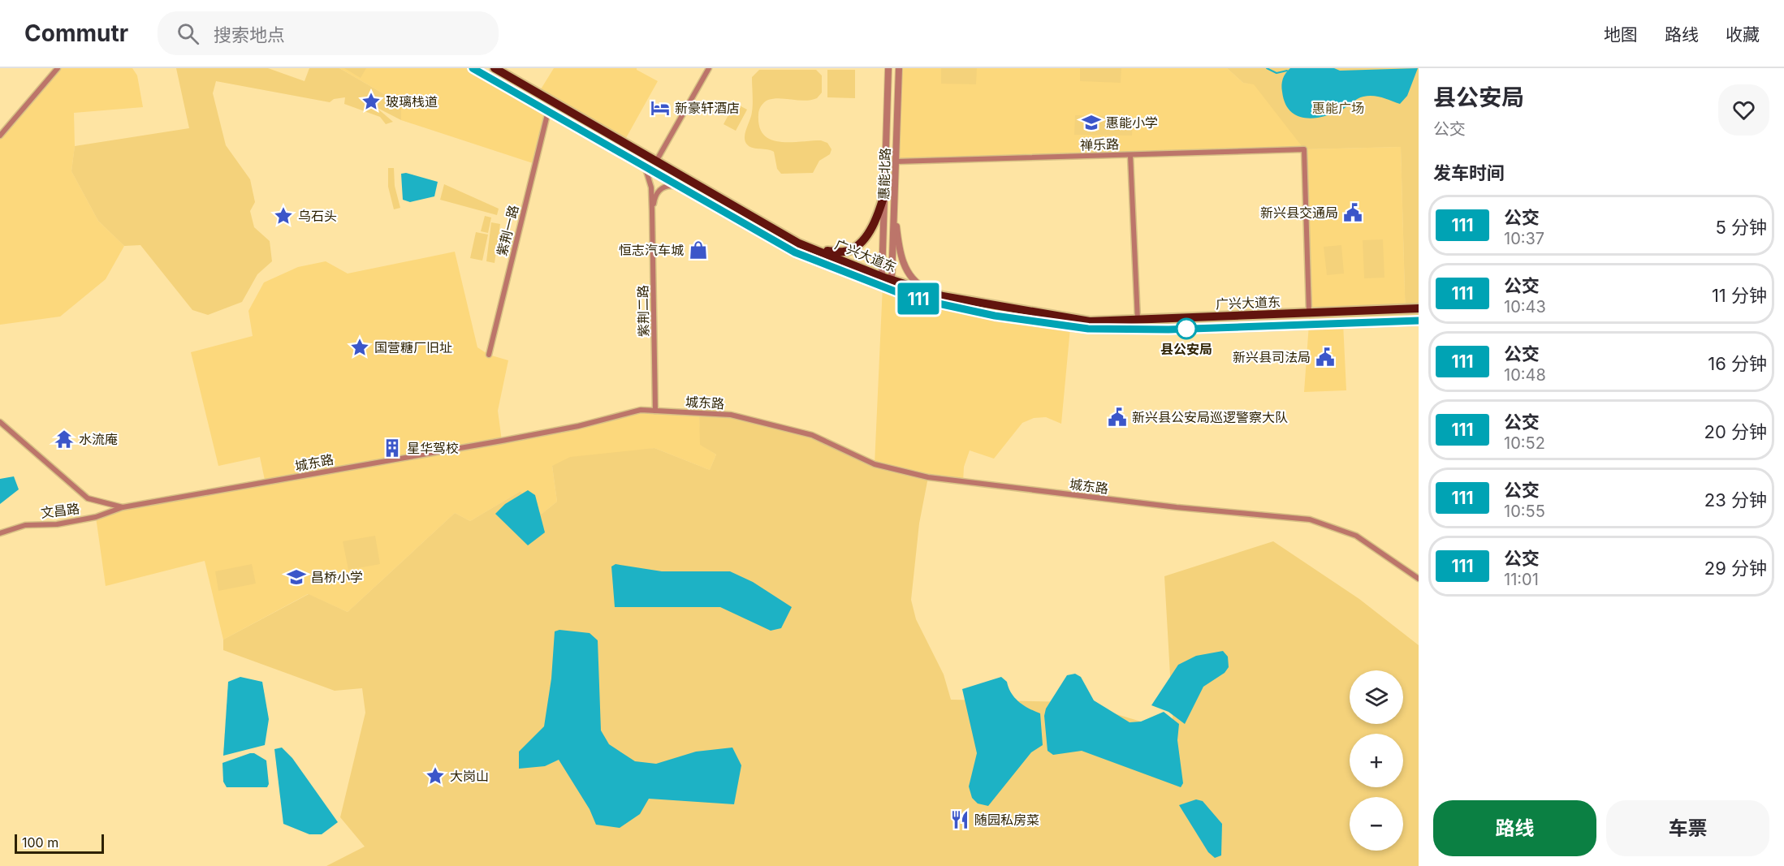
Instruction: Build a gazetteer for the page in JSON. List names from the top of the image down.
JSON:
{
  "streets": {
    "highway": ["广兴大道东"],
    "street": [
      "禅乐路",
      "惠能北路",
      "紫荆一路",
      "紫荆二路",
      "城东路",
      "文昌路"
    ]
  },
  "crossings": [
    ["禅乐路", "惠能北路"],
    ["禅乐路", "广兴大道东"],
    ["惠能北路", "广兴大道东"],
    ["紫荆一路", "广兴大道东"],
    ["广兴大道东", "紫荆二路"],
    ["紫荆二路", "城东路"],
    ["城东路", "文昌路"]
  ],
  "parks": ["惠能广场"],
  "places": {
    "place": [
      "玻璃栈道",
      "乌石头",
      "国营糖厂旧址",
      "大岗山"
    ],
    "hotel": ["新豪轩酒店"],
    "school or university": ["惠能小学", "昌桥小学"],
    "public building": ["新兴县交通局", "新兴县司法局", "新兴县公安局巡逻警察大队"],
    "shop": ["恒志汽车城"],
    "other": ["县公安局"],
    "temple": ["水流庵"],
    "building": ["星华驾校"],
    "restaurant": ["随园私房菜"]
  },
  "lines": ["bus line 111"],
  "scale_bar": "100 m",
  "page": {
    "header": "Commutr",
    "search": "搜索地点",
    "nav": ["地图", "路线", "收藏"],
    "on_map": "111",
    "heading": [
      ["县公安局", "公交"],
      "发车时间"
    ],
    "list": [
      {
        "mark": "111",
        "name": "公交",
        "note": "10:37",
        "value": "5 分钟"
      },
      {
        "mark": "111",
        "name": "公交",
        "note": "10:43",
        "value": "11 分钟"
      },
      {
        "mark": "111",
        "name": "公交",
        "note": "10:48",
        "value": "16 分钟"
      },
      {
        "mark": "111",
        "name": "公交",
        "note": "10:52",
        "value": "20 分钟"
      },
      {
        "mark": "111",
        "name": "公交",
        "note": "10:55",
        "value": "23 分钟"
      },
      {
        "mark": "111",
        "name": "公交",
        "note": "11:01",
        "value": "29 分钟"
      }
    ],
    "map_buttons": ["+", "−"],
    "buttons": ["路线", "车票"],
    "scale": "100 m"
  }
}
